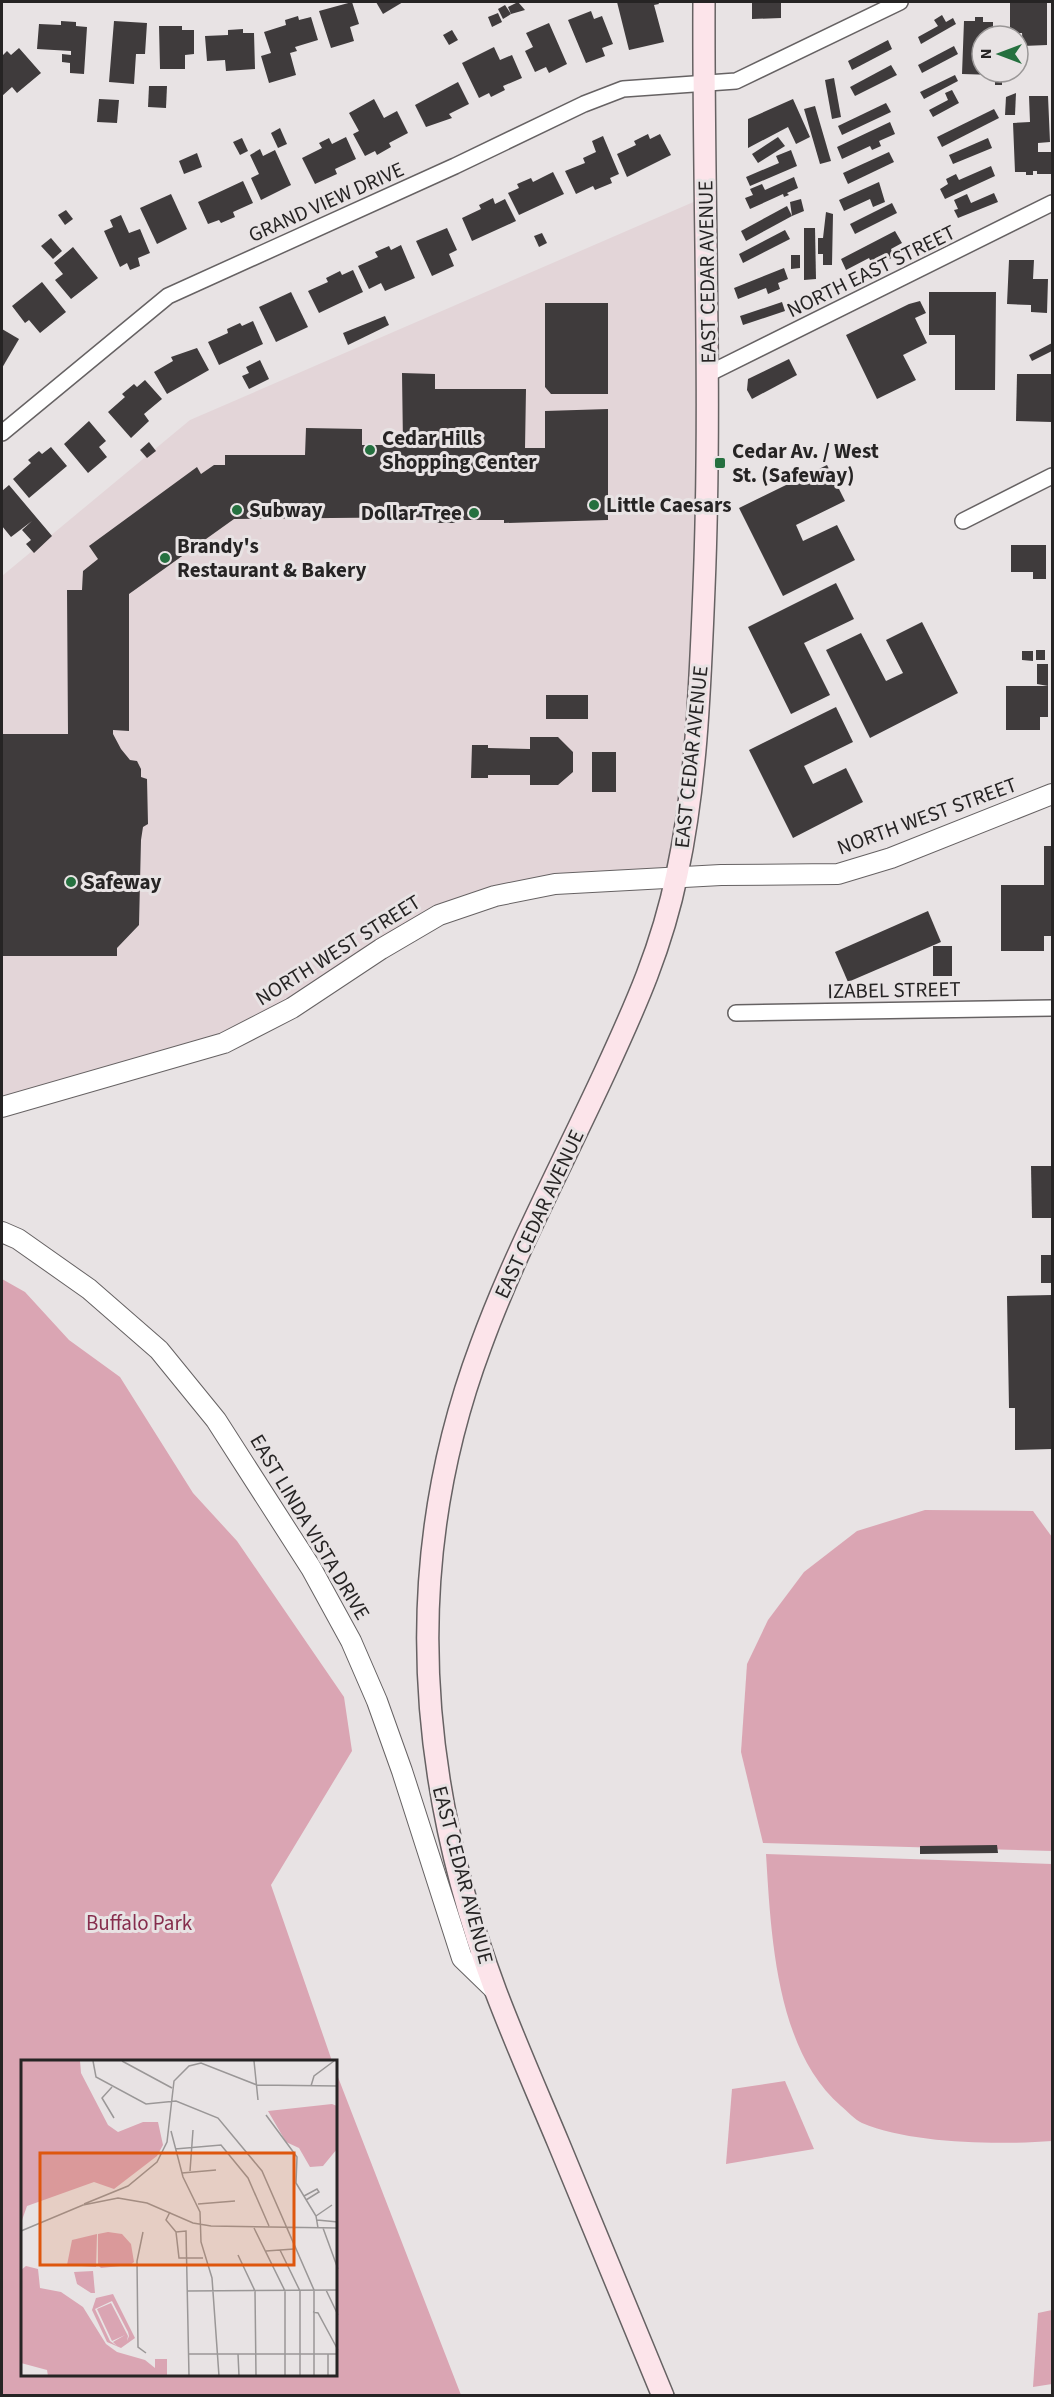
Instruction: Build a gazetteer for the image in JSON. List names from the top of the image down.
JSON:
{
  "streets": {
    "main road": ["EAST CEDAR AVENUE"],
    "street": [
      "GRAND VIEW DRIVE",
      "NORTH EAST STREET",
      "NORTH WEST STREET",
      "IZABEL STREET",
      "EAST LINDA VISTA DRIVE"
    ]
  },
  "crossings": [
    ["GRAND VIEW DRIVE", "EAST CEDAR AVENUE"],
    ["NORTH EAST STREET", "EAST CEDAR AVENUE"],
    ["EAST CEDAR AVENUE", "NORTH WEST STREET"],
    ["EAST CEDAR AVENUE", "EAST LINDA VISTA DRIVE"]
  ],
  "parks": ["Buffalo Park"],
  "places": {
    "other": [
      "Cedar Hills Shopping Center",
      "Little Caesars",
      "Subway",
      "Dollar Tree",
      "Brandy's Restaurant & Bakery",
      "Safeway"
    ],
    "transit": ["Cedar Av. / West St. (Safeway)"]
  },
  "north": "left"
}
